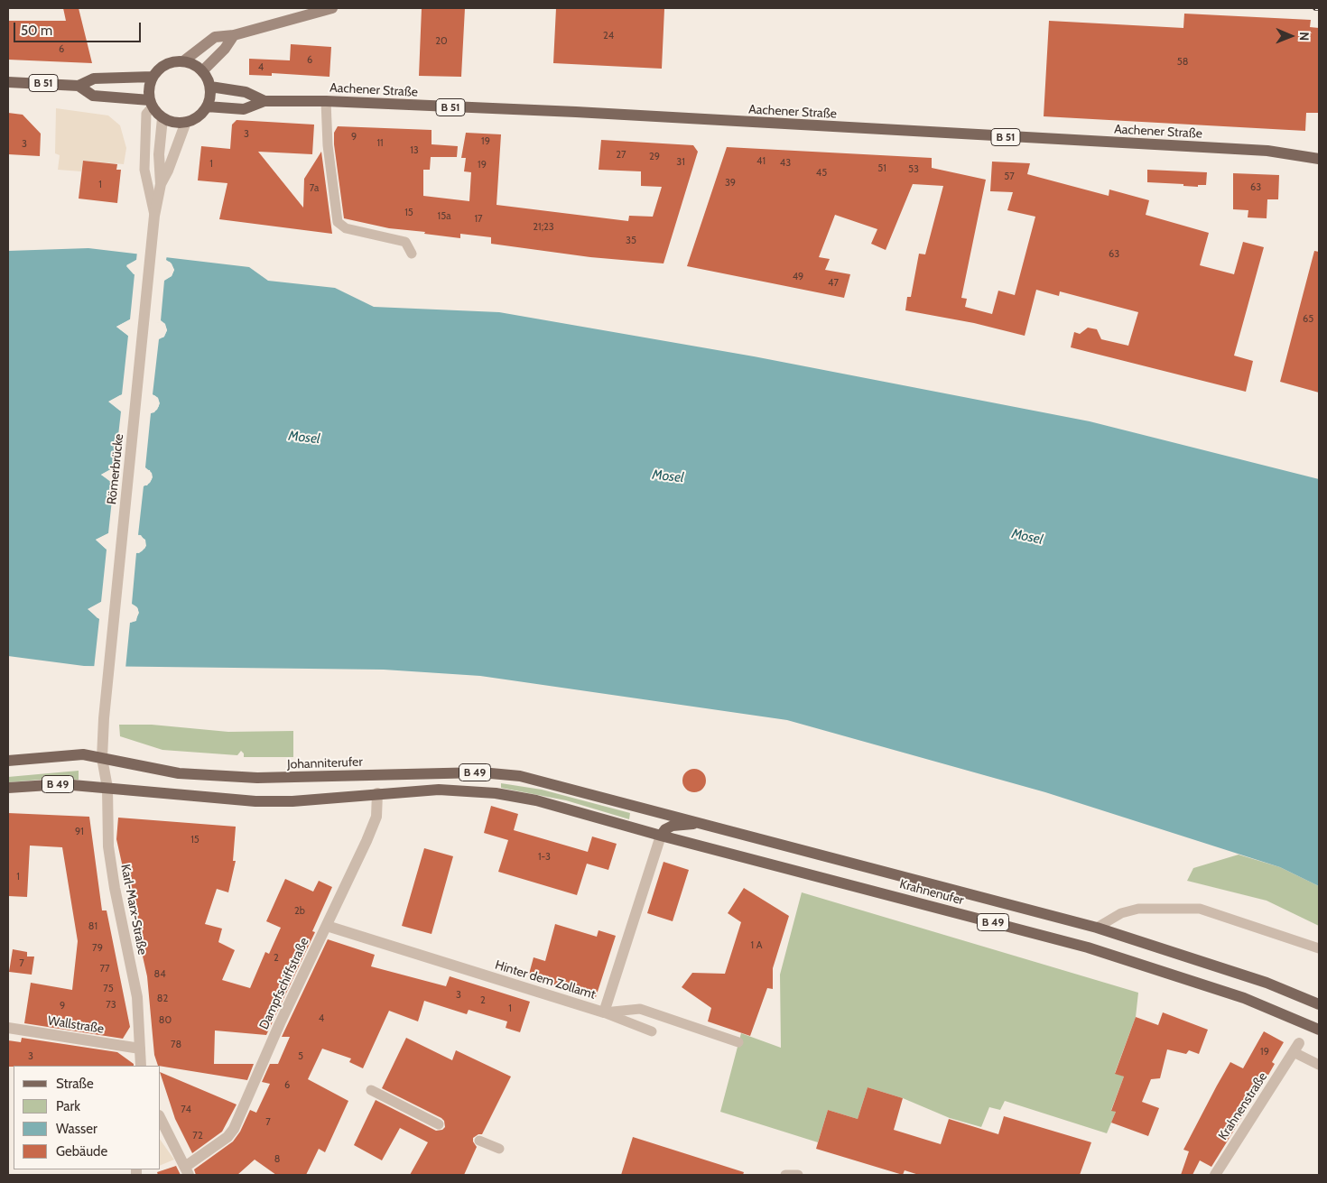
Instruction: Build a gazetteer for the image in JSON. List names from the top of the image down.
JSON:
{
  "streets": {
    "main road": [
      "B 51",
      "Aachener Straße",
      "Johanniterufer",
      "B 49",
      "Krahnenufer"
    ],
    "street": [
      "Römerbrücke",
      "Karl-Marx-Straße",
      "Hinter dem Zollamt",
      "Dampfschiffstraße",
      "Wallstraße",
      "Krahnenstraße"
    ]
  },
  "crossings": [
    ["B 51", "Aachener Straße"],
    ["B 51", "Römerbrücke"],
    ["Aachener Straße", "Römerbrücke"],
    ["Römerbrücke", "Johanniterufer"],
    ["Römerbrücke", "Karl-Marx-Straße"],
    ["Johanniterufer", "Krahnenufer"],
    ["Johanniterufer", "Karl-Marx-Straße"],
    ["B 49", "Krahnenufer"],
    ["B 49", "Karl-Marx-Straße"],
    ["B 49", "Dampfschiffstraße"],
    ["Krahnenufer", "Hinter dem Zollamt"],
    ["Krahnenufer", "Dampfschiffstraße"],
    ["Karl-Marx-Straße", "Wallstraße"],
    ["Hinter dem Zollamt", "Dampfschiffstraße"]
  ],
  "water": ["Mosel"],
  "house_numbers": [
    "24",
    "20",
    "6",
    "6",
    "58",
    "4",
    "3",
    "9",
    "19",
    "11",
    "3",
    "13",
    "27",
    "29",
    "41",
    "31",
    "43",
    "1",
    "19",
    "51",
    "53",
    "45",
    "57",
    "39",
    "1",
    "63",
    "7a",
    "15",
    "15a",
    "17",
    "21;23",
    "35",
    "63",
    "49",
    "47",
    "65",
    "91",
    "15",
    "1-3",
    "1",
    "2b",
    "81",
    "1 A",
    "79",
    "2",
    "7",
    "77",
    "84",
    "75",
    "3",
    "82",
    "2",
    "73",
    "9",
    "1",
    "4",
    "80",
    "78",
    "19",
    "3",
    "5",
    "6",
    "74",
    "7",
    "72",
    "8"
  ],
  "legend": [
    "Straße",
    "Park",
    "Wasser",
    "Gebäude"
  ],
  "scale_bar": "50 m",
  "north": "right"
}
